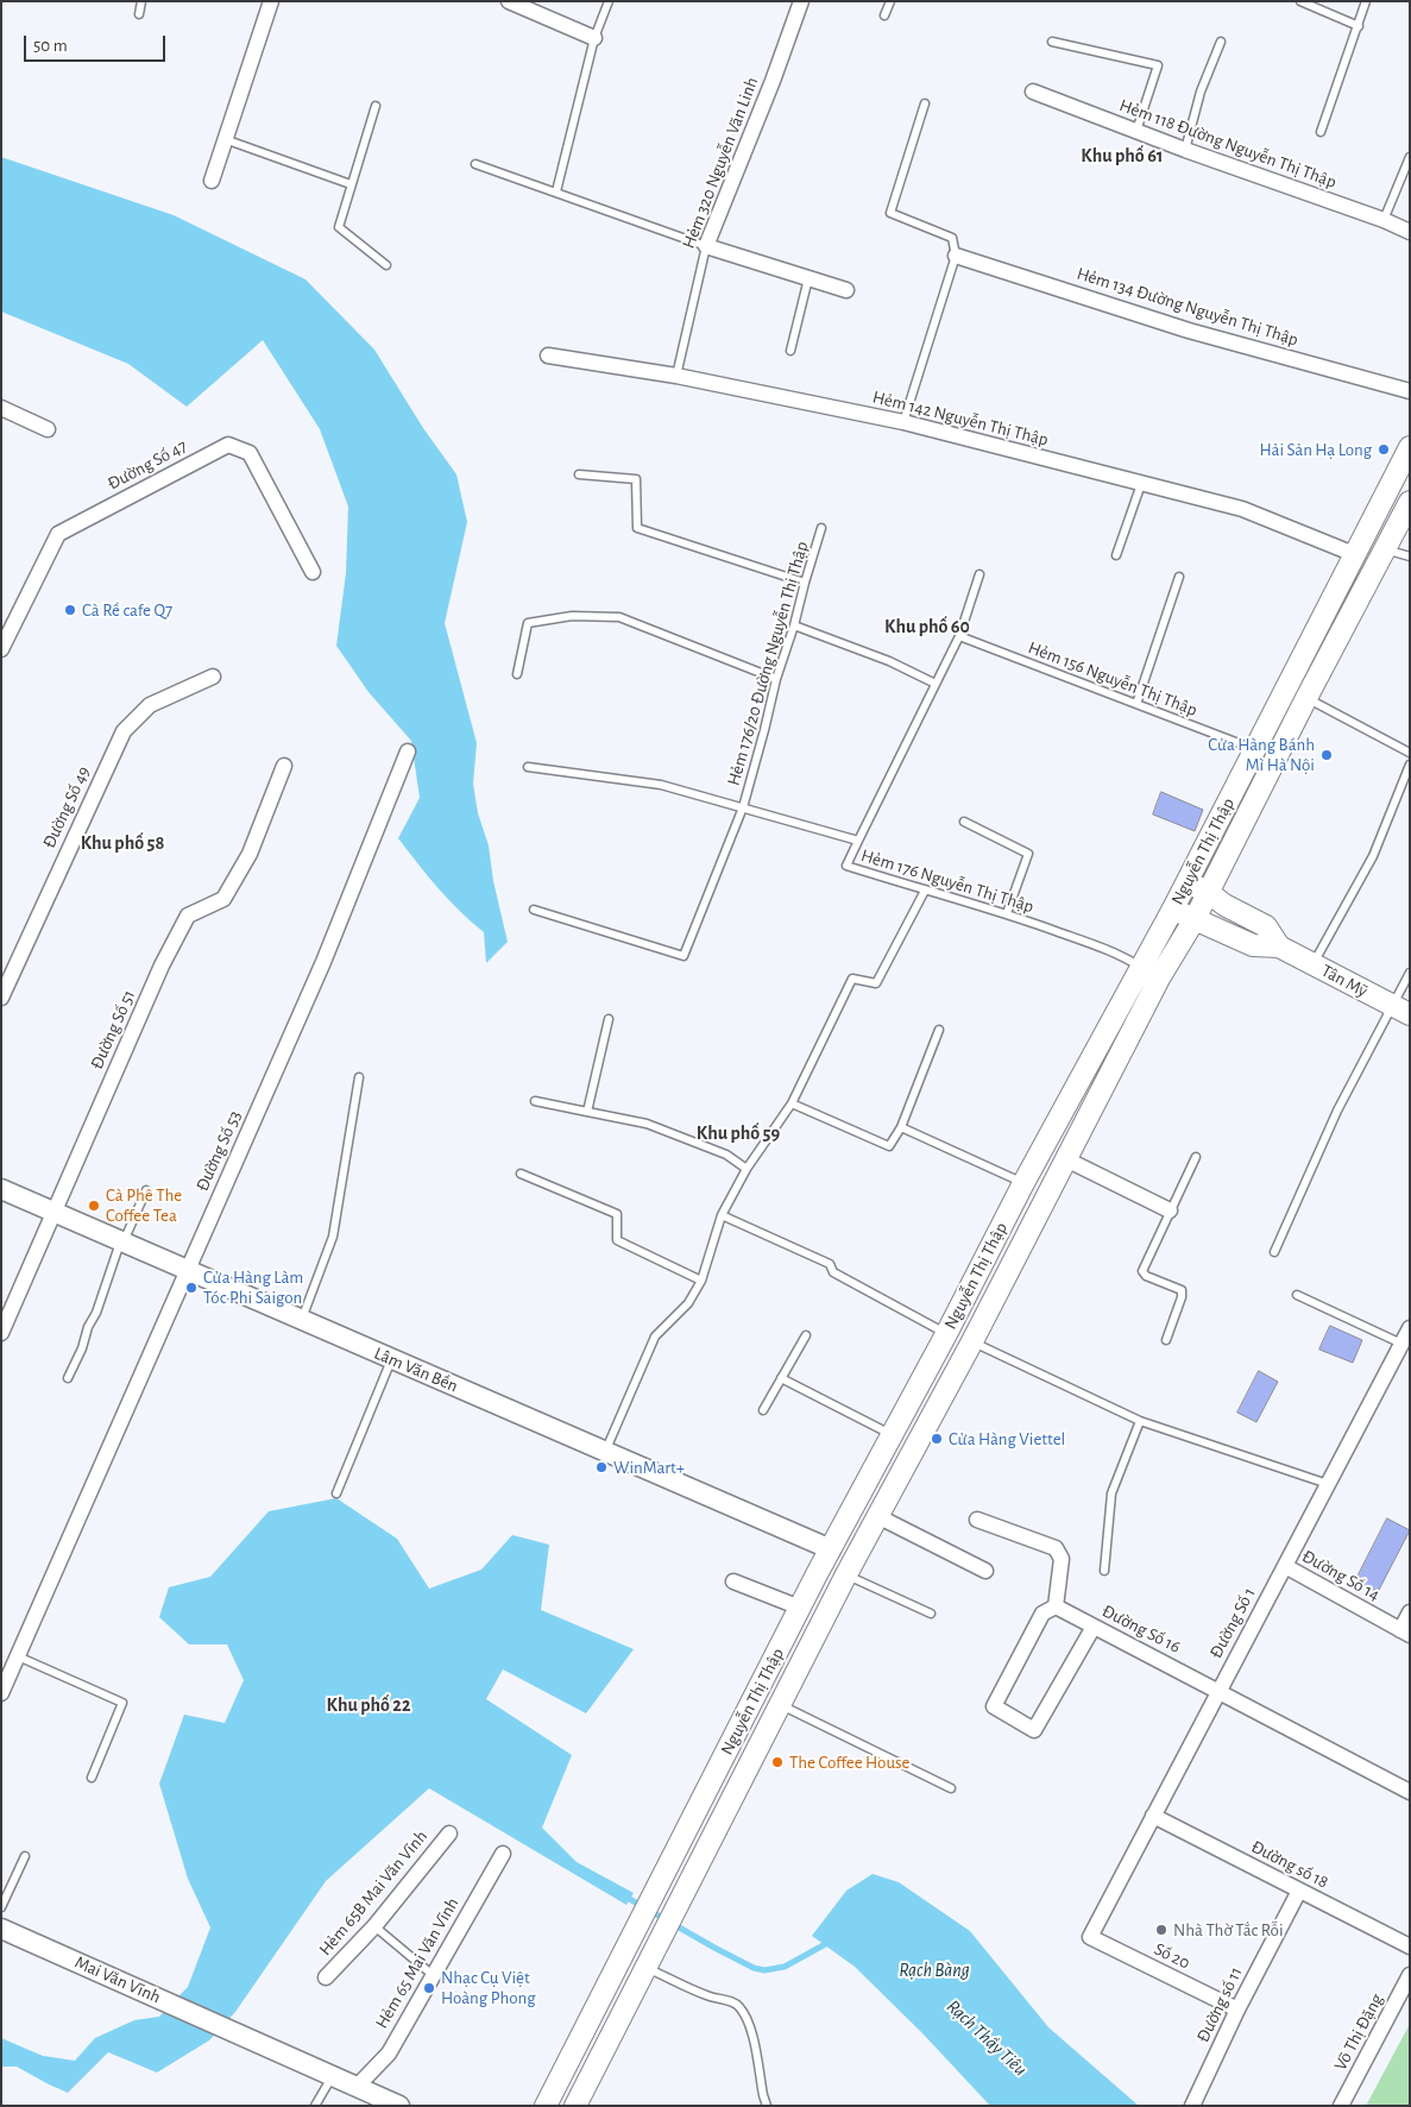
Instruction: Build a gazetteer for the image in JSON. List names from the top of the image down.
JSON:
{
  "streets": {
    "main road": ["Nguyễn Thị Thập", "Tân Mỹ"],
    "street": [
      "Hẻm 118 Đường Nguyễn Thị Thập",
      "Hẻm 320 Nguyễn Văn Linh",
      "Hẻm 134 Đường Nguyễn Thị Thập",
      "Hẻm 142 Nguyễn Thị Thập",
      "Đường Số 47",
      "Đường Số 49",
      "Đường Số 51",
      "Đường Số 53",
      "Lâm Văn Bền",
      "Đường Số 14",
      "Đường Số 1",
      "Đường Số 16",
      "Đường số 18",
      "Hẻm 65B Mai Văn Vĩnh",
      "Số 20",
      "Hẻm 65 Mai Văn Vĩnh",
      "Mai Văn Vĩnh",
      "Đường số 11",
      "Võ Thị Đặng"
    ],
    "lane": ["Hẻm 176/20 Đường Nguyễn Thị Thập", "Hẻm 156 Nguyễn Thị Thập", "Hẻm 176 Nguyễn Thị Thập"]
  },
  "crossings": [
    ["Hẻm 320 Nguyễn Văn Linh", "Hẻm 142 Nguyễn Thị Thập"],
    ["Hẻm 142 Nguyễn Thị Thập", "Nguyễn Thị Thập"],
    ["Hẻm 176/20 Đường Nguyễn Thị Thập", "Hẻm 176 Nguyễn Thị Thập"],
    ["Hẻm 156 Nguyễn Thị Thập", "Nguyễn Thị Thập"],
    ["Nguyễn Thị Thập", "Hẻm 176 Nguyễn Thị Thập"],
    ["Nguyễn Thị Thập", "Tân Mỹ"],
    ["Nguyễn Thị Thập", "Lâm Văn Bền"],
    ["Đường Số 51", "Lâm Văn Bền"],
    ["Đường Số 53", "Lâm Văn Bền"],
    ["Đường Số 14", "Đường Số 1"],
    ["Đường Số 1", "Đường Số 16"],
    ["Đường Số 1", "Đường số 18"],
    ["Đường Số 1", "Số 20"],
    ["Đường số 18", "Đường số 11"],
    ["Số 20", "Đường số 11"]
  ],
  "districts": [
    "Khu phố 61",
    "Khu phố 60",
    "Khu phố 58",
    "Khu phố 59",
    "Khu phố 22"
  ],
  "water": ["Rạch Bàng", "Rạch Thầy Tiêu"],
  "places": [
    "Hải Sản Hạ Long",
    "Cà Rề cafe Q7",
    "Cửa Hàng Bánh Mì Hà Nội",
    "Cà Phê The Coffee Tea",
    "Cửa Hàng Làm Tóc Phi Saigon",
    "Cửa Hàng Viettel",
    "WinMart+",
    "The Coffee House",
    "Nhà Thờ Tắc Rỗi",
    "Nhạc Cụ Việt Hoàng Phong"
  ],
  "scale_bar": "50 m"
}
